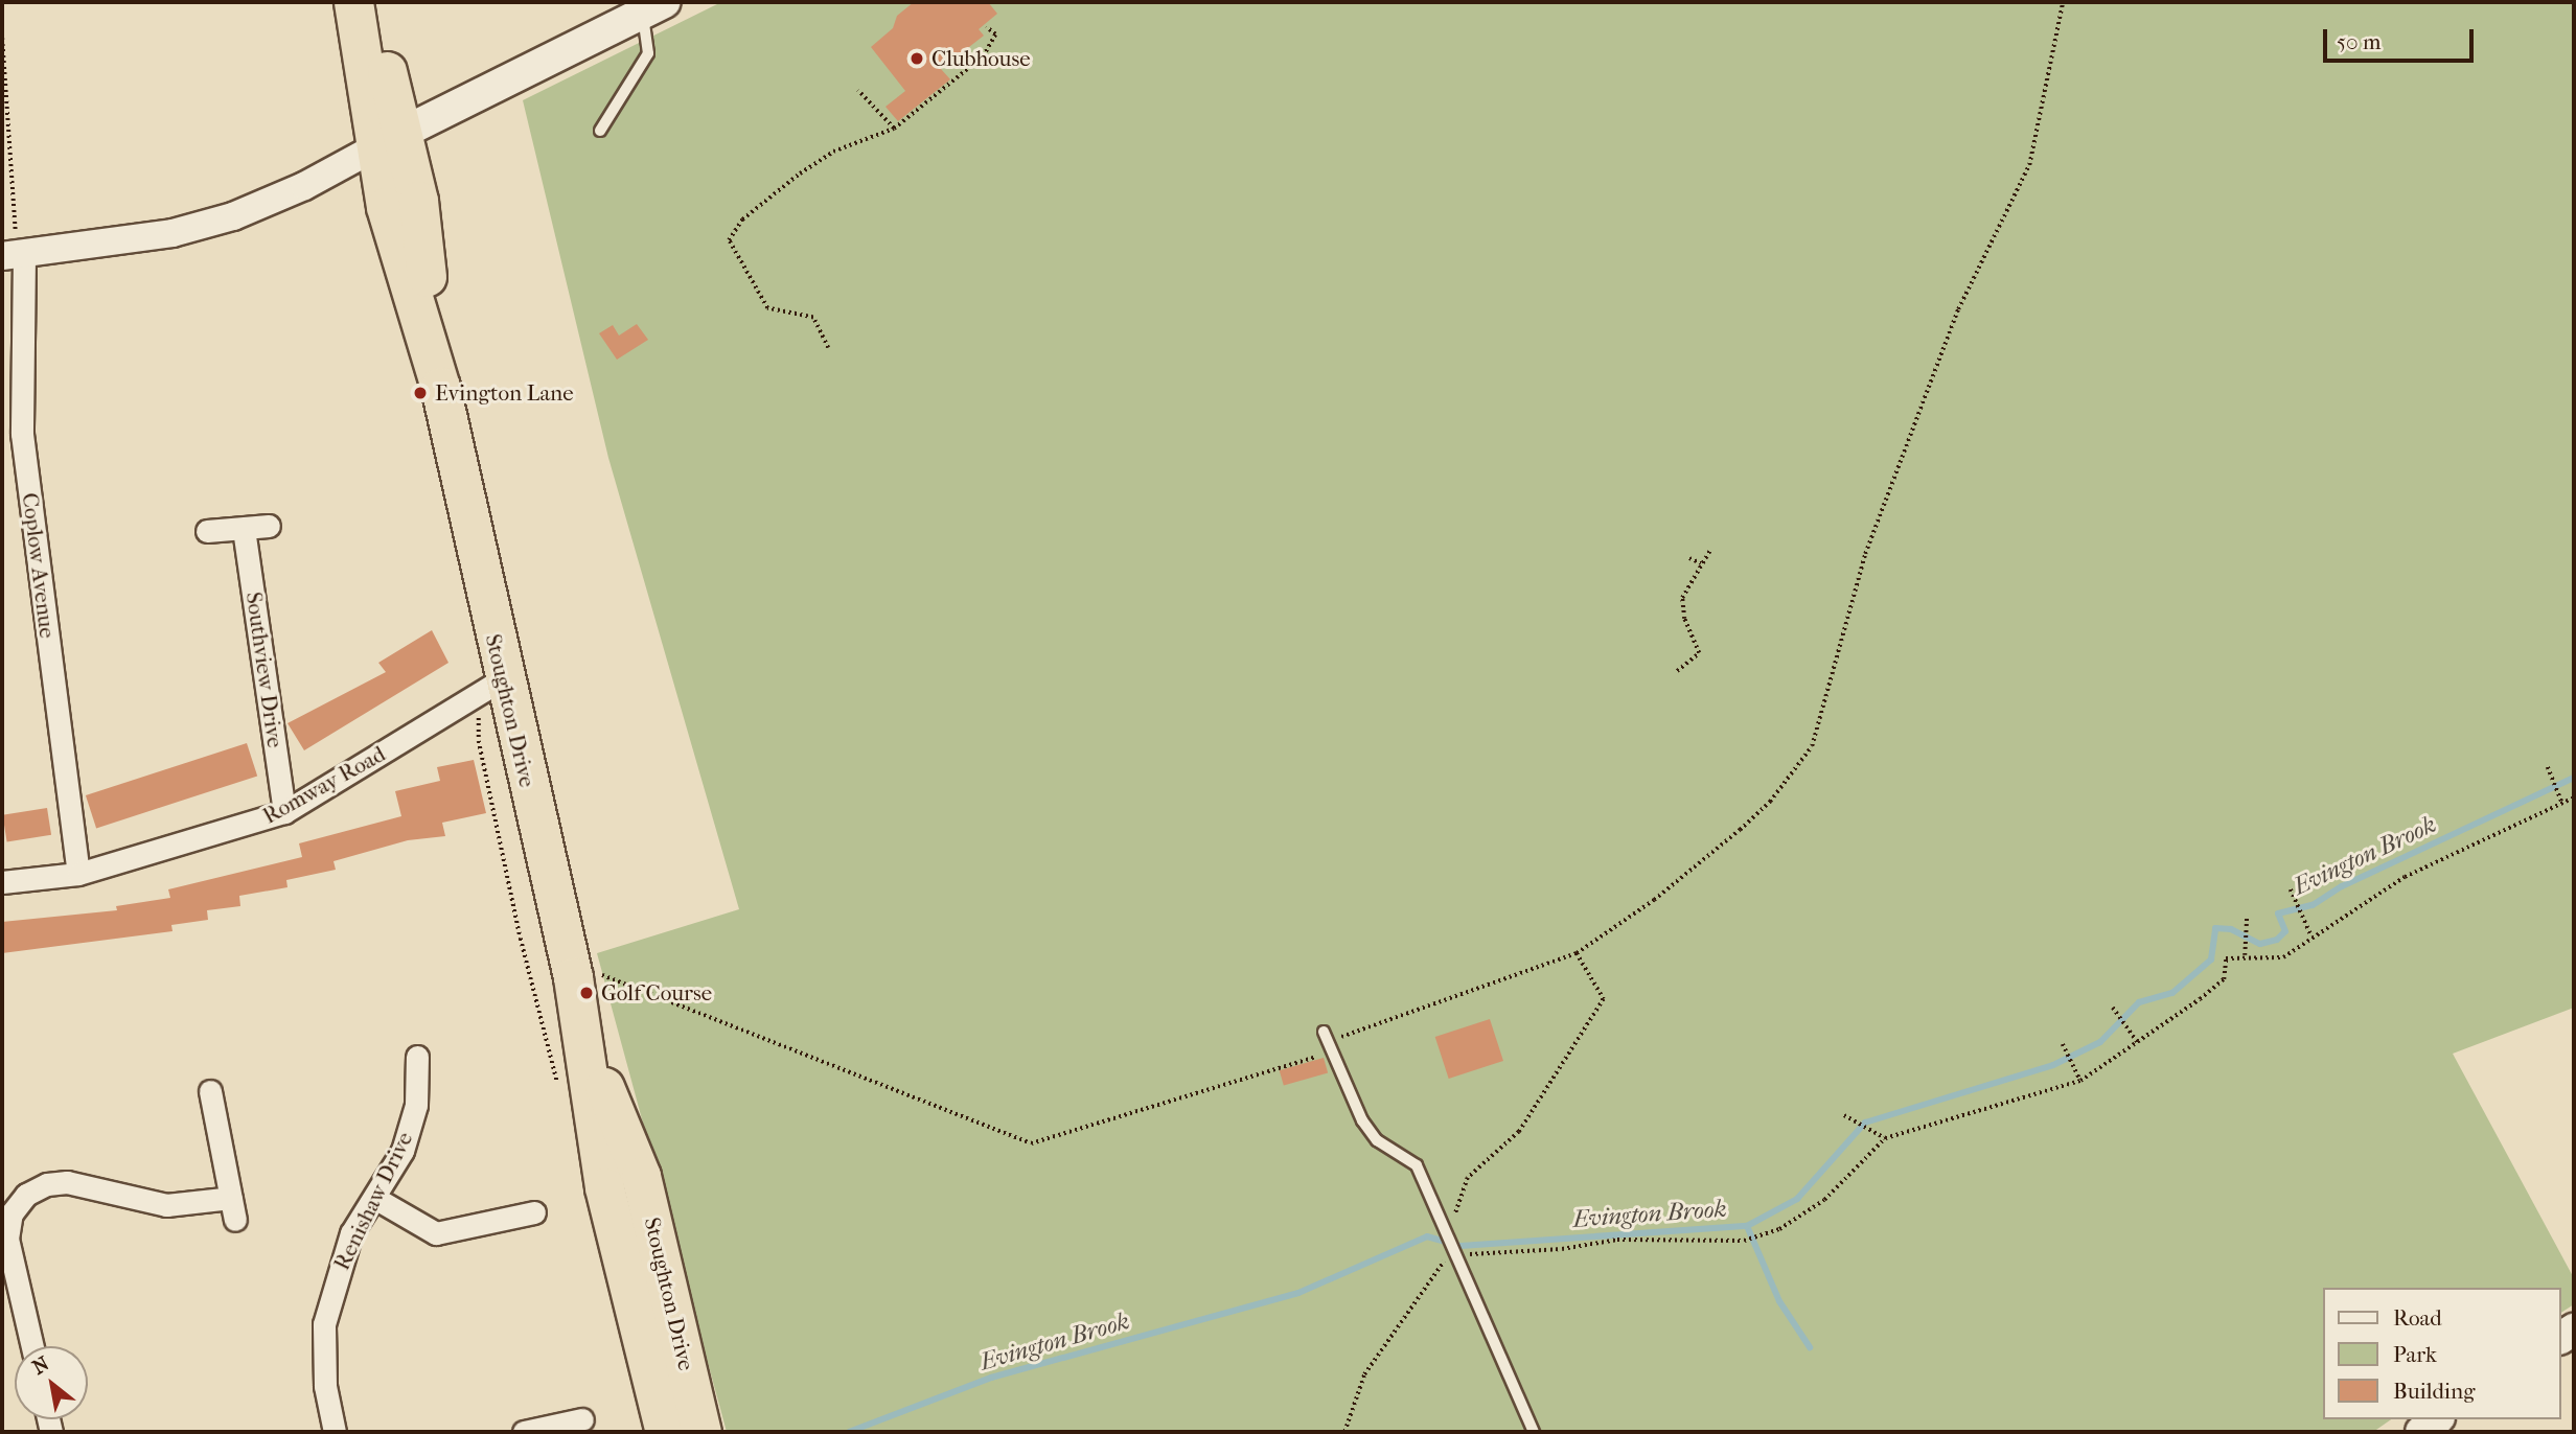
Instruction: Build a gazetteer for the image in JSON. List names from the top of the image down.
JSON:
{
  "streets": {
    "highway": ["Stoughton Drive"],
    "street": [
      "Coplow Avenue",
      "Southview Drive",
      "Romway Road",
      "Renishaw Drive"
    ]
  },
  "crossings": [
    ["Coplow Avenue", "Romway Road"],
    ["Southview Drive", "Romway Road"],
    ["Stoughton Drive", "Romway Road"]
  ],
  "water": ["Evington Brook"],
  "places": ["Clubhouse", "Evington Lane", "Golf Course"],
  "legend": ["Road", "Park", "Building"],
  "scale_bar": "50 m",
  "north": "top left"
}
